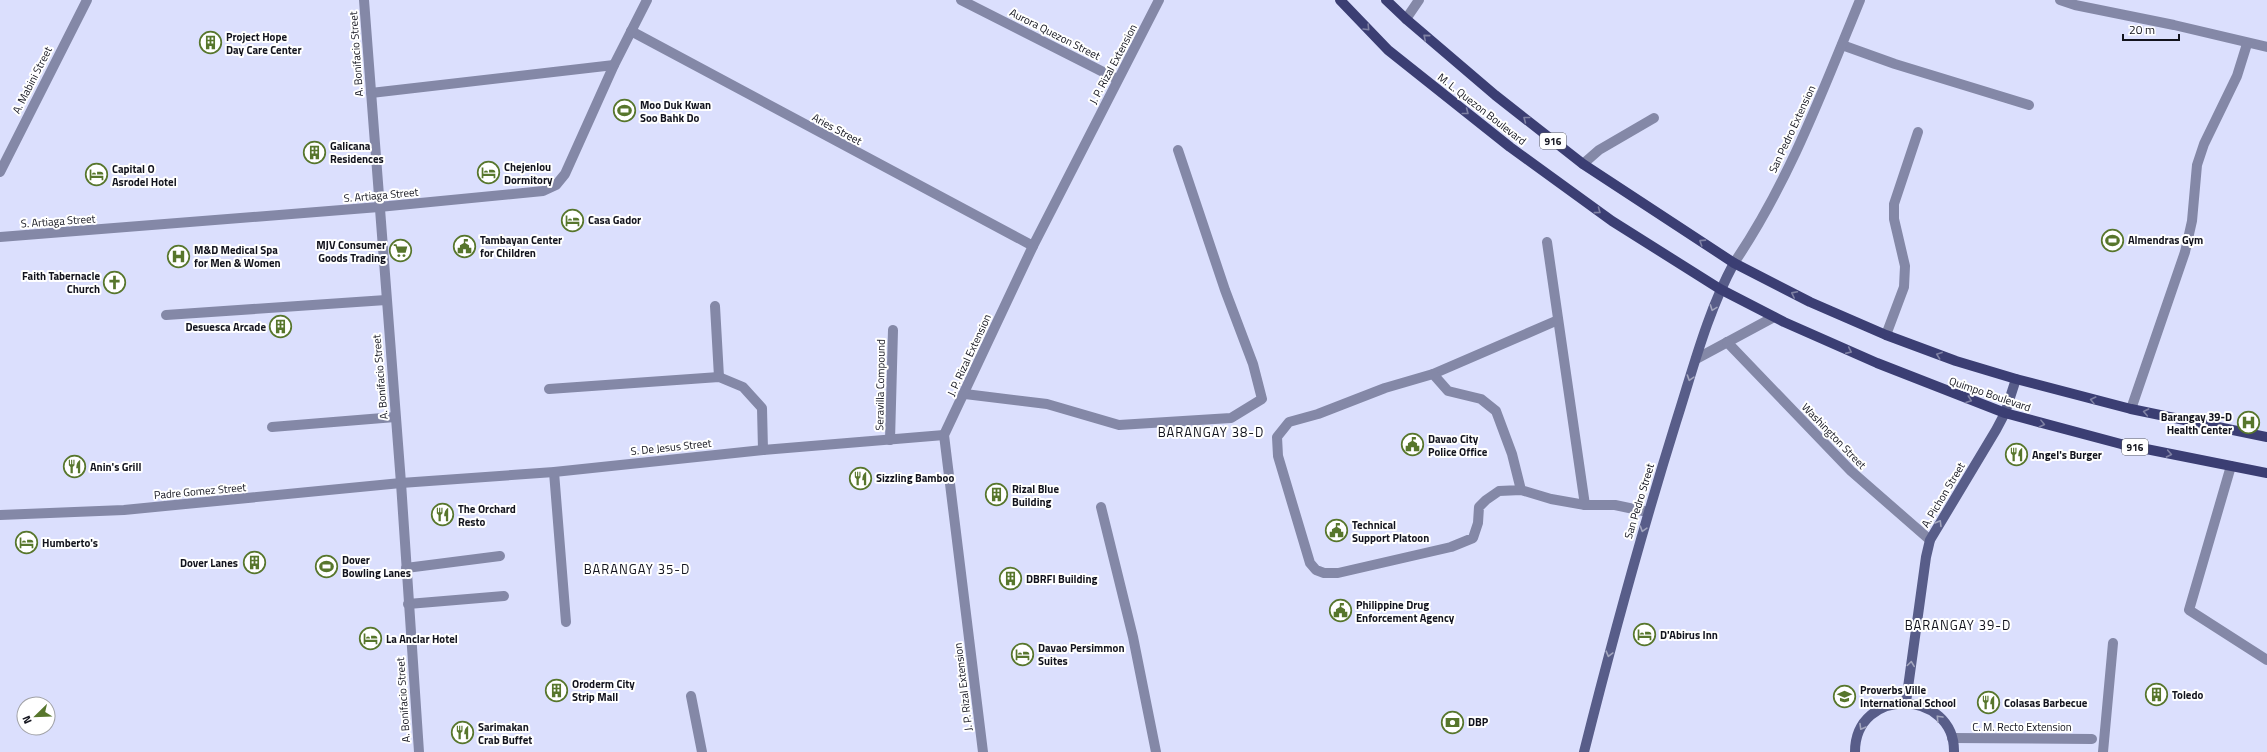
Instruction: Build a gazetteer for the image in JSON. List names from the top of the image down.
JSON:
{
  "streets": {
    "main road": [
      "M. L. Quezon Boulevard",
      "916",
      "Quimpo Boulevard",
      "A. Pichon Street",
      "San Pedro Street"
    ],
    "street": [
      "Aurora Quezon Street",
      "A. Bonifacio Street",
      "J. P. Rizal Extension",
      "A. Mabini Street",
      "Aries Street",
      "San Pedro Extension",
      "S. Artiaga Street",
      "Seravilla Compound",
      "Washington Street",
      "S. De Jesus Street",
      "Padre Gomez Street",
      "C. M. Recto Extension"
    ]
  },
  "crossings": [
    ["Aurora Quezon Street", "J. P. Rizal Extension"],
    ["A. Bonifacio Street", "S. Artiaga Street"],
    ["A. Bonifacio Street", "S. De Jesus Street"],
    ["A. Bonifacio Street", "Padre Gomez Street"],
    ["J. P. Rizal Extension", "Aries Street"],
    ["J. P. Rizal Extension", "S. De Jesus Street"],
    ["M. L. Quezon Boulevard", "San Pedro Extension"],
    ["M. L. Quezon Boulevard", "Quimpo Boulevard"],
    ["M. L. Quezon Boulevard", "San Pedro Street"],
    ["Aries Street", "S. Artiaga Street"],
    ["San Pedro Extension", "Quimpo Boulevard"],
    ["San Pedro Extension", "San Pedro Street"],
    ["Seravilla Compound", "S. De Jesus Street"],
    ["Quimpo Boulevard", "A. Pichon Street"],
    ["Quimpo Boulevard", "San Pedro Street"],
    ["Washington Street", "A. Pichon Street"],
    ["S. De Jesus Street", "Padre Gomez Street"]
  ],
  "one_way": ["A. Pichon Street", "San Pedro Street"],
  "districts": ["BARANGAY 38-D", "BARANGAY 35-D", "BARANGAY 39-D"],
  "places": {
    "building": [
      "Project Hope Day Care Center",
      "Galicana Residences",
      "Desuesca Arcade",
      "Rizal Blue Building",
      "Dover Lanes",
      "DBRFI Building",
      "Oroderm City Strip Mall",
      "Toledo"
    ],
    "sports": ["Moo Duk Kwan Soo Bahk Do", "Almendras Gym", "Dover Bowling Lanes"],
    "hotel": [
      "Chejenlou Dormitory",
      "Capital O Asrodel Hotel",
      "Casa Gador",
      "Humberto's",
      "D'Abirus Inn",
      "La Anclar Hotel",
      "Davao Persimmon Suites"
    ],
    "public building": [
      "Tambayan Center for Children",
      "Davao City Police Office",
      "Technical Support Platoon",
      "Philippine Drug Enforcement Agency"
    ],
    "supermarket": ["MJV Consumer Goods Trading"],
    "hospital": ["M&D Medical Spa for Men & Women", "Barangay 39-D Health Center"],
    "church": ["Faith Tabernacle Church"],
    "restaurant": [
      "Angel's Burger",
      "Anin's Grill",
      "Sizzling Bamboo",
      "The Orchard Resto",
      "Colasas Barbecue",
      "Sarimakan Crab Buffet"
    ],
    "school or university": ["Proverbs Ville International School"],
    "bank": ["DBP"]
  },
  "scale_bar": "20 m",
  "north": "bottom left"
}
